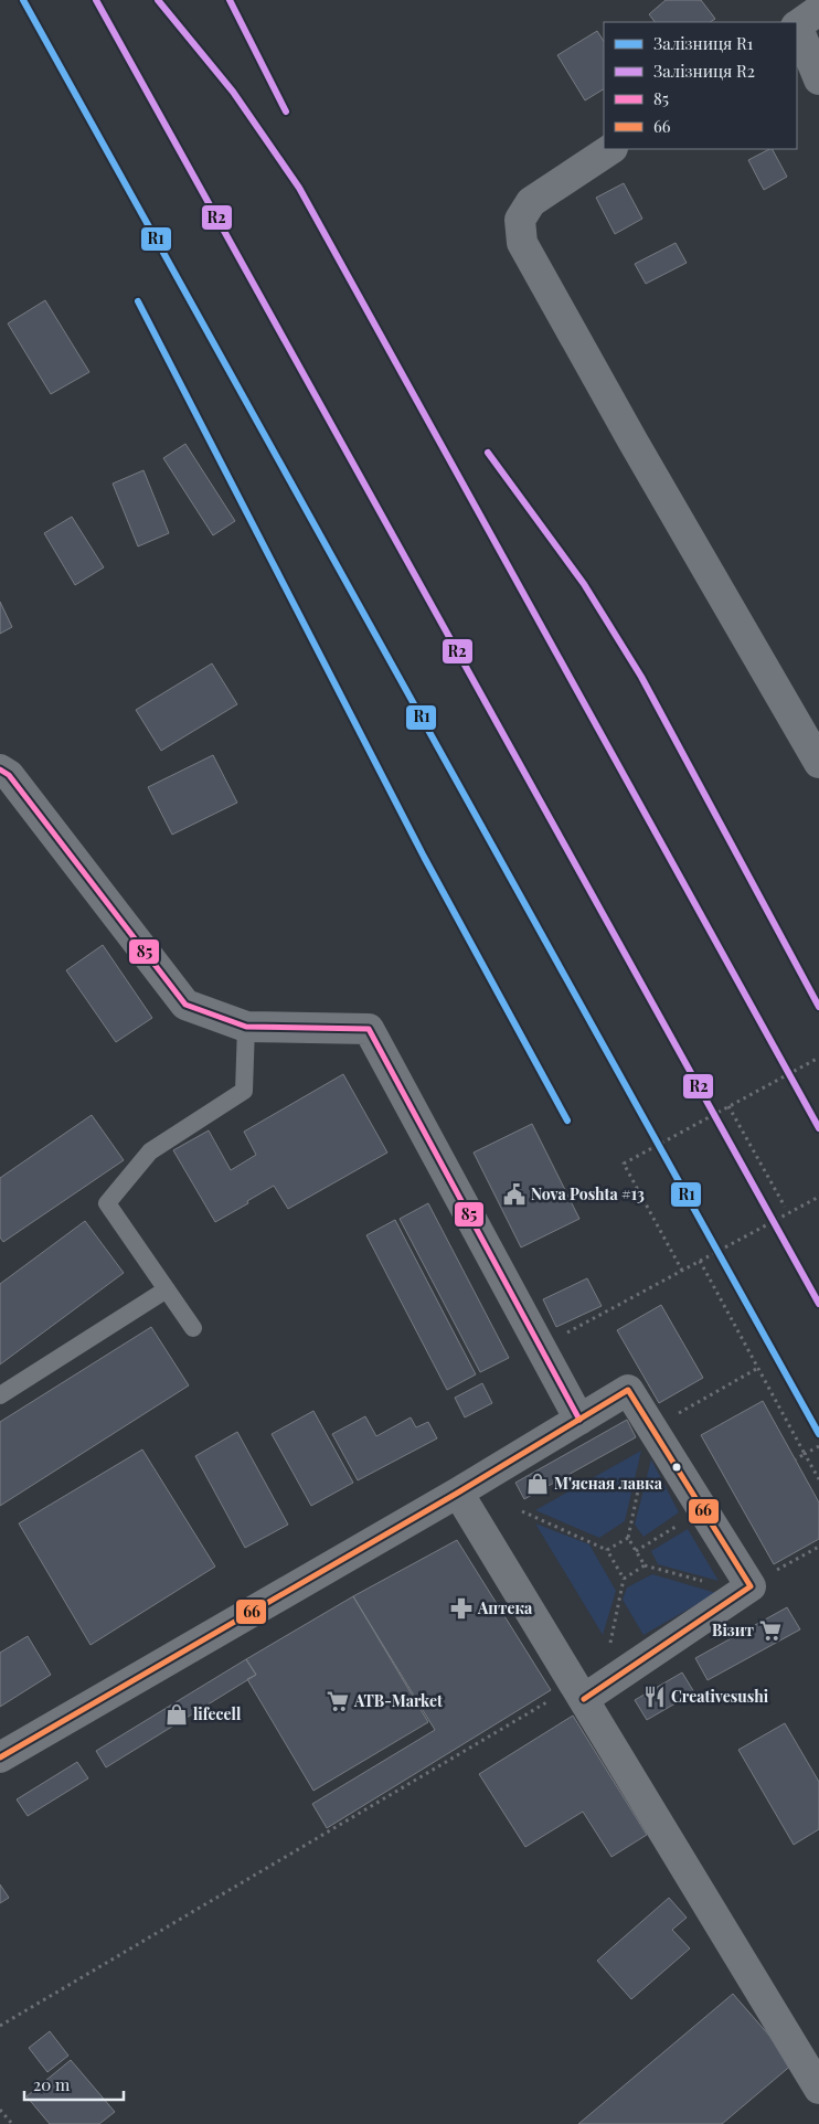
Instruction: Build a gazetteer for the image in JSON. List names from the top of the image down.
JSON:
{
  "places": {
    "public building": ["Nova Poshta #13"],
    "shop": ["М'ясная лавка", "lifecell"],
    "pharmacy": ["Аптека"],
    "supermarket": ["Візит", "ATB-Market"],
    "restaurant": ["Creativesushi"]
  },
  "lines": [
    "rail line R1",
    "rail line R2",
    "transit line 85",
    "transit line 66"
  ],
  "legend": [
    "Залізниця R1",
    "Залізниця R2",
    "85",
    "66"
  ],
  "scale_bar": "20 m"
}
